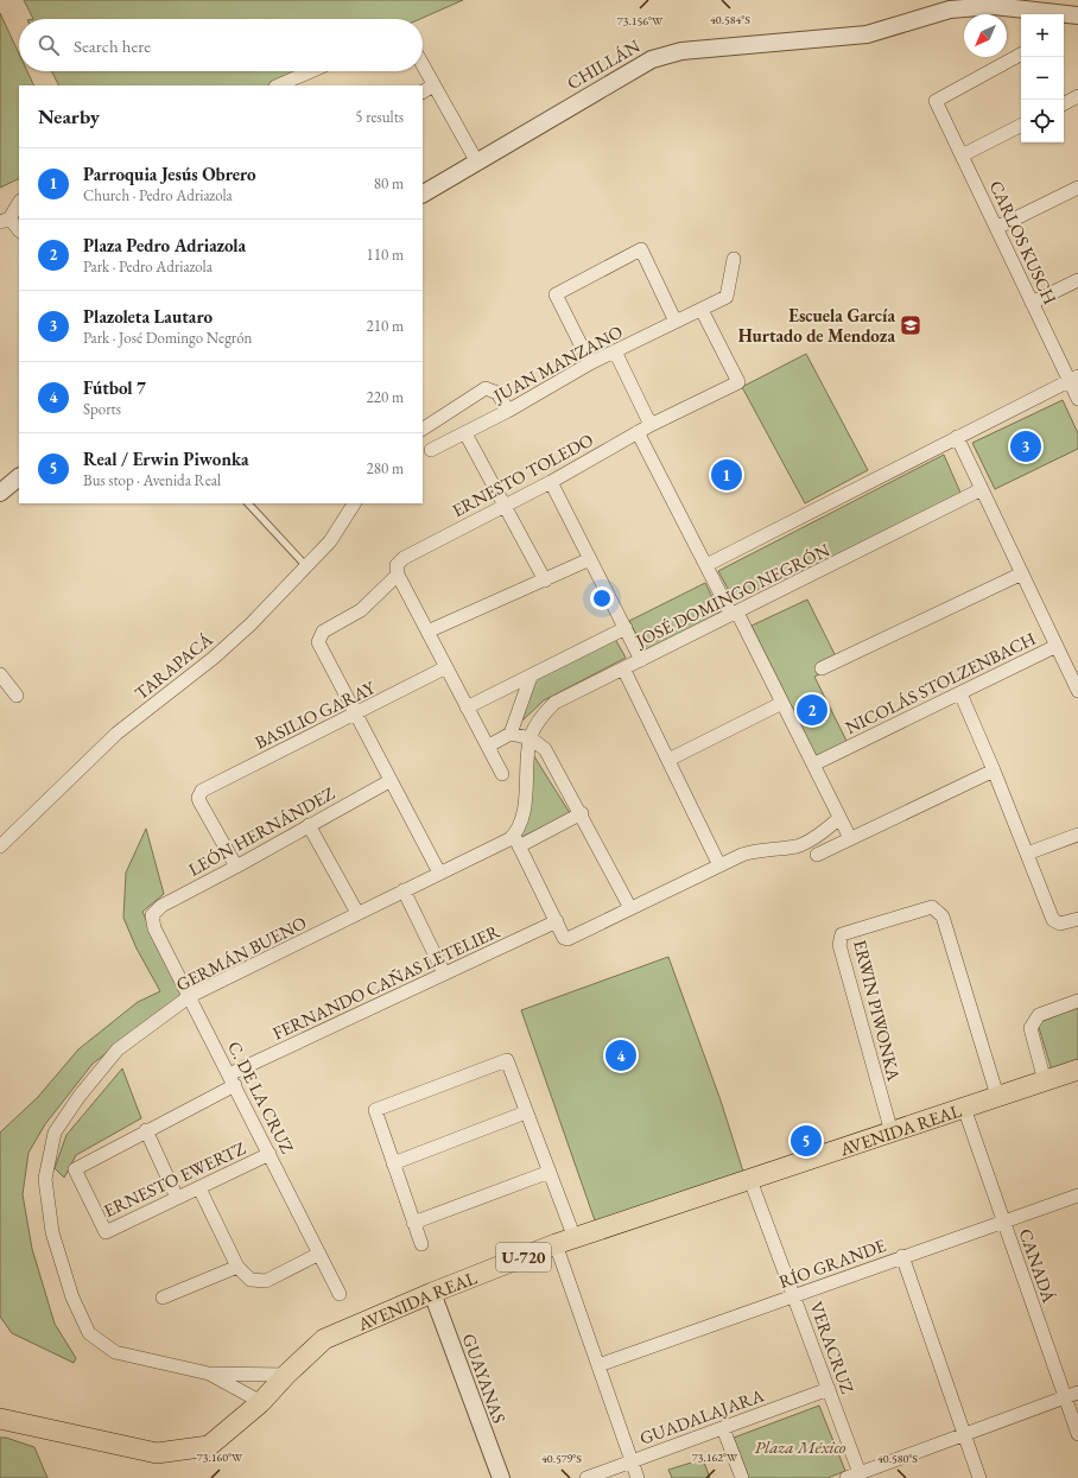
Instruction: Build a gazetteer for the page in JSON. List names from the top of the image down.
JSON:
{
  "streets": {
    "main road": ["AVENIDA REAL", "U-720"],
    "street": [
      "CHILLÁN",
      "CARLOS KUSCH",
      "JUAN MANZANO",
      "ERNESTO TOLEDO",
      "JOSÉ DOMINGO NEGRÓN",
      "TARAPACÁ",
      "NICOLÁS STOLZENBACH",
      "BASILIO GARAY",
      "LEÓN HERNÁNDEZ",
      "GERMÁN BUENO",
      "FERNANDO CAÑAS LETELIER",
      "ERWIN PIWONKA",
      "C. DE LA CRUZ",
      "ERNESTO EWERTZ",
      "RÍO GRANDE",
      "CANADÁ",
      "VERACRUZ",
      "GUAYANAS",
      "GUADALAJARA"
    ]
  },
  "crossings": [
    ["JUAN MANZANO", "ERNESTO TOLEDO"],
    ["ERNESTO TOLEDO", "BASILIO GARAY"],
    ["BASILIO GARAY", "LEÓN HERNÁNDEZ"],
    ["LEÓN HERNÁNDEZ", "C. DE LA CRUZ"],
    ["GERMÁN BUENO", "C. DE LA CRUZ"],
    ["GERMÁN BUENO", "AVENIDA REAL"],
    ["FERNANDO CAÑAS LETELIER", "C. DE LA CRUZ"],
    ["FERNANDO CAÑAS LETELIER", "ERNESTO EWERTZ"],
    ["ERWIN PIWONKA", "AVENIDA REAL"],
    ["C. DE LA CRUZ", "ERNESTO EWERTZ"],
    ["AVENIDA REAL", "CANADÁ"],
    ["AVENIDA REAL", "VERACRUZ"],
    ["AVENIDA REAL", "GUAYANAS"],
    ["RÍO GRANDE", "CANADÁ"],
    ["RÍO GRANDE", "VERACRUZ"],
    ["VERACRUZ", "GUADALAJARA"]
  ],
  "parks": ["Plaza México"],
  "places": {
    "school or university": ["Escuela García Hurtado de Mendoza"]
  },
  "north": "bottom left",
  "page": {
    "map_buttons": ["+", "−"],
    "search": "Search here",
    "heading": ["Nearby", "5 results"],
    "list": [
      {
        "mark": "1",
        "name": "Parroquia Jesús Obrero",
        "note": "Church · Pedro Adriazola",
        "value": "80 m"
      },
      {
        "mark": "2",
        "name": "Plaza Pedro Adriazola",
        "note": "Park · Pedro Adriazola",
        "value": "110 m"
      },
      {
        "mark": "3",
        "name": "Plazoleta Lautaro",
        "note": "Park · José Domingo Negrón",
        "value": "210 m"
      },
      {
        "mark": "4",
        "name": "Fútbol 7",
        "note": "Sports",
        "value": "220 m"
      },
      {
        "mark": "5",
        "name": "Real / Erwin Piwonka",
        "note": "Bus stop · Avenida Real",
        "value": "280 m"
      }
    ],
    "pins": [
      "3",
      "1",
      "2",
      "4",
      "5"
    ]
  },
  "coordinates": [
    "40.584°S",
    "73.156°W",
    "73.160°W",
    "73.162°W",
    "40.579°S",
    "40.580°S"
  ]
}
